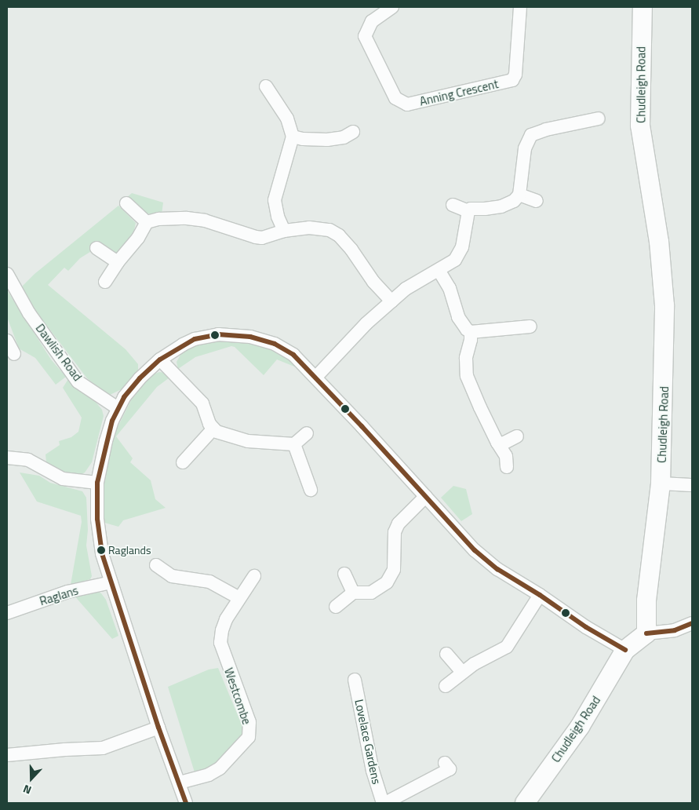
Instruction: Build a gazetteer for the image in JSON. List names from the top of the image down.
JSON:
{
  "streets": {
    "street": [
      "Chudleigh Road",
      "Anning Crescent",
      "Dawlish Road",
      "Raglans",
      "Westcombe",
      "Lovelace Gardens"
    ]
  },
  "places": ["Raglands"],
  "north": "bottom"
}
